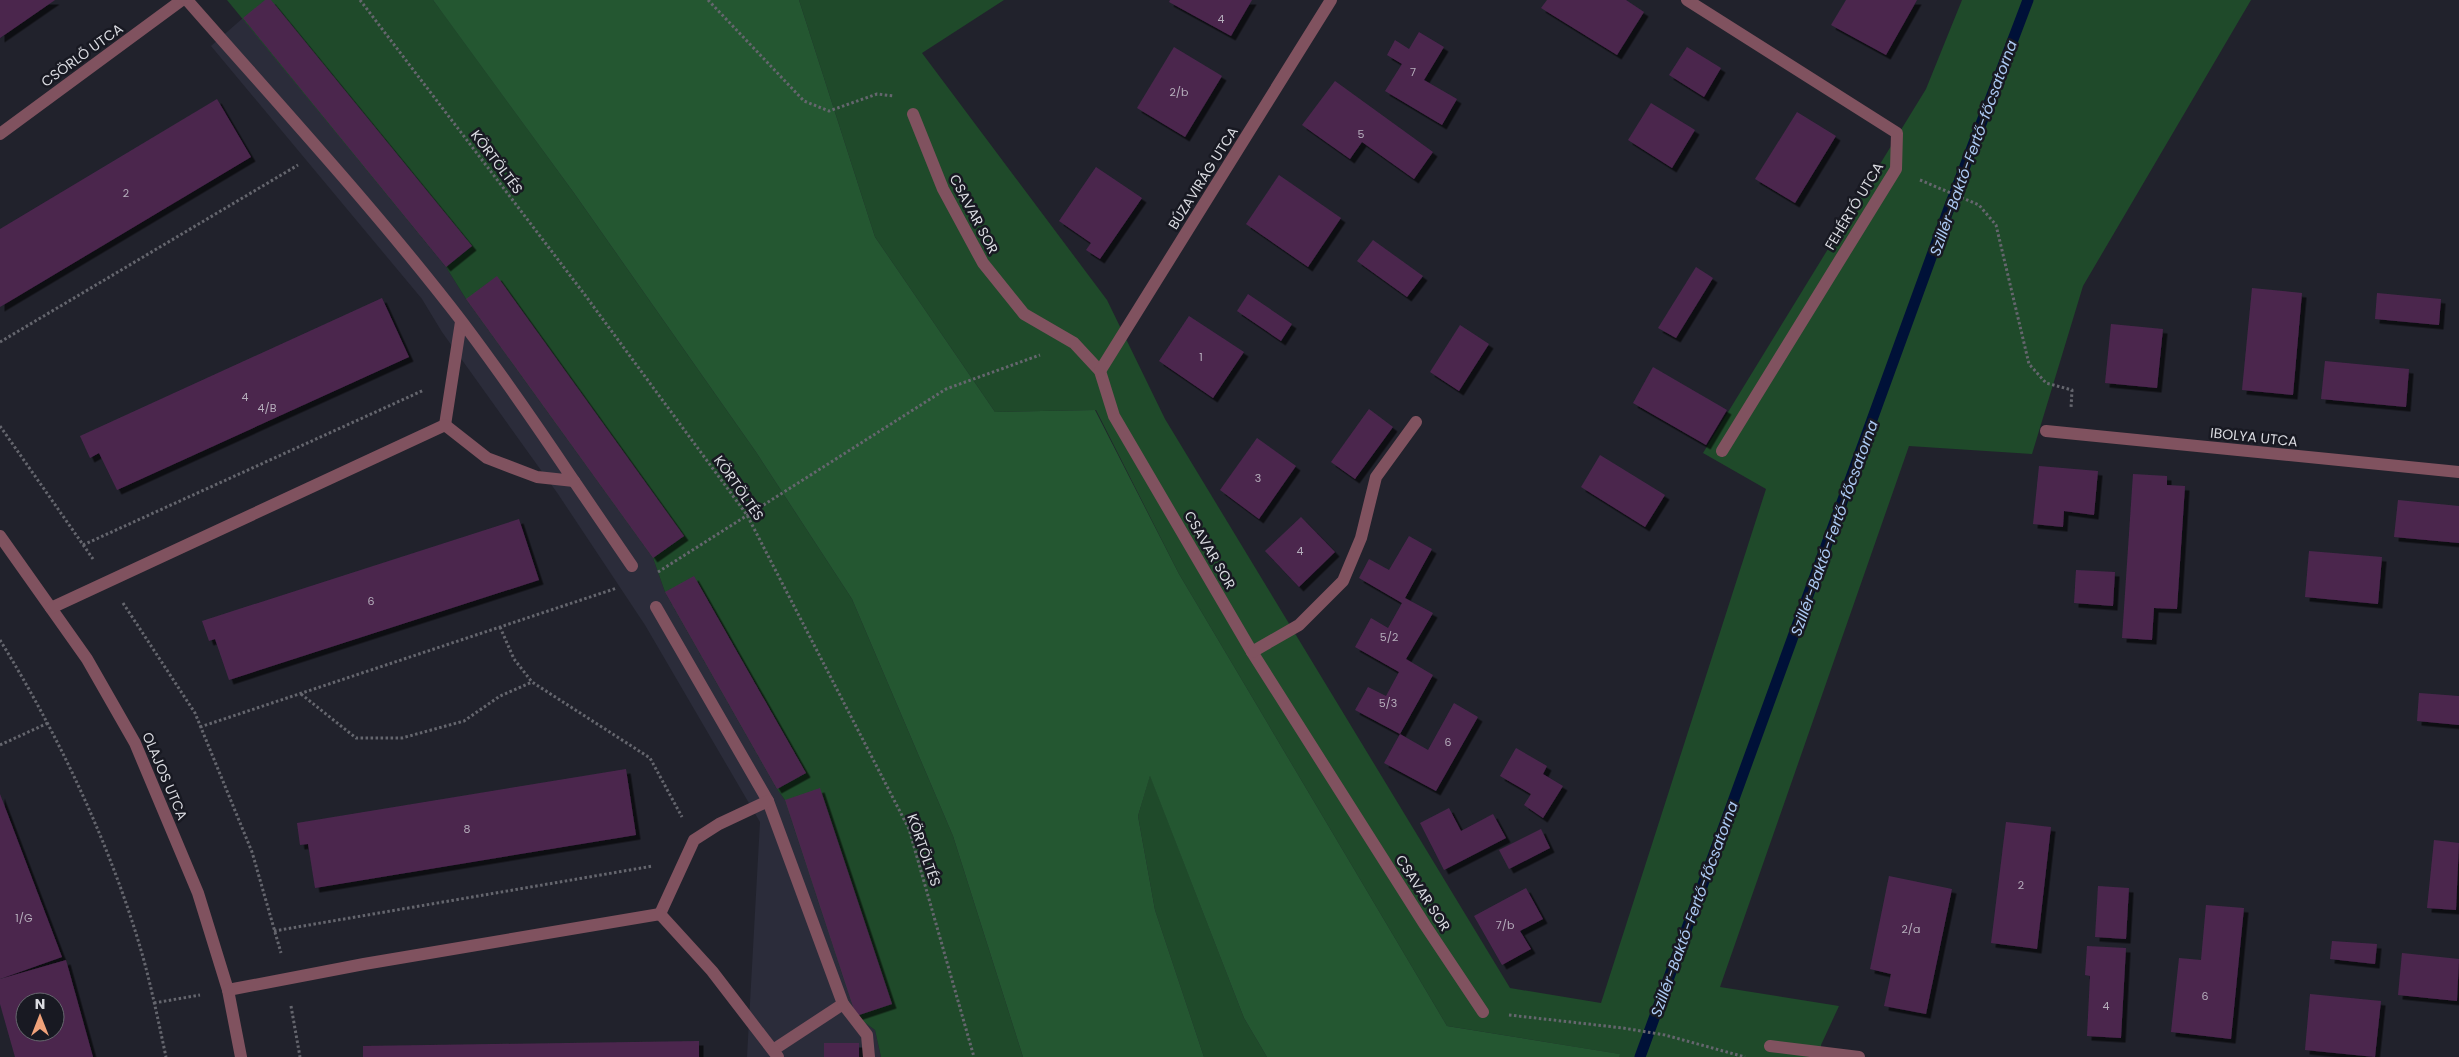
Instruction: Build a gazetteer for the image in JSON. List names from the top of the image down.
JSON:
{
  "streets": {
    "street": [
      "CSÖRLŐ UTCA",
      "BÚZAVIRÁG UTCA",
      "FEHÉRTÓ UTCA",
      "CSAVAR SOR",
      "IBOLYA UTCA",
      "OLAJOS UTCA"
    ],
    "path": ["KÖRTÖLTÉS"]
  },
  "crossings": [
    ["BÚZAVIRÁG UTCA", "CSAVAR SOR"]
  ],
  "water": ["Szillér-Baktó-Fertő-főcsatorna"],
  "house_numbers": [
    "4",
    "7",
    "2/b",
    "5",
    "2",
    "1",
    "4",
    "4/B",
    "3",
    "4",
    "6",
    "5/2",
    "5/3",
    "6",
    "8",
    "2",
    "1/G",
    "7/b",
    "2/a",
    "6",
    "4"
  ],
  "north": "top"
}
